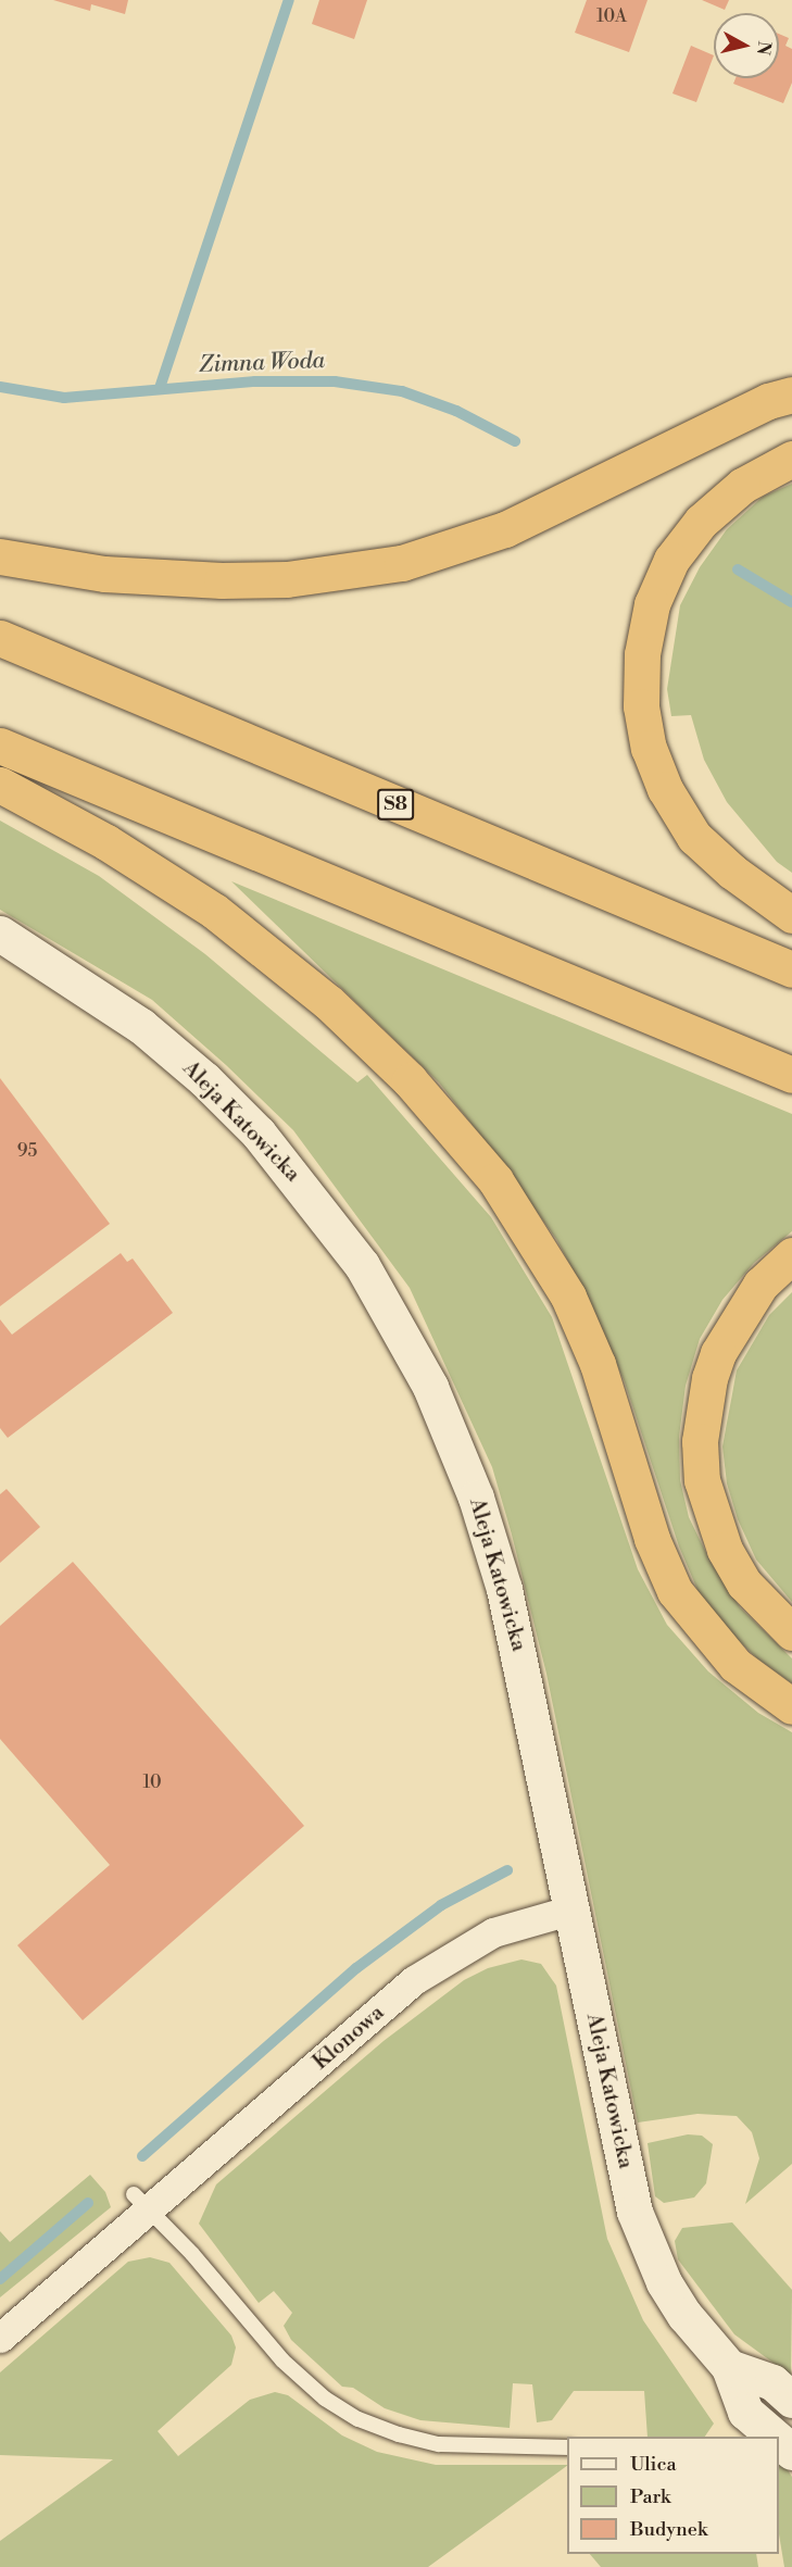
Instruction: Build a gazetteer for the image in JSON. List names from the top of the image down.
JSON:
{
  "streets": {
    "highway": ["S8"],
    "street": ["Aleja Katowicka", "Klonowa"]
  },
  "crossings": [
    ["Aleja Katowicka", "Klonowa"]
  ],
  "water": ["Zimna Woda"],
  "house_numbers": ["10A", "95", "10"],
  "legend": ["Ulica", "Park", "Budynek"],
  "north": "right"
}
